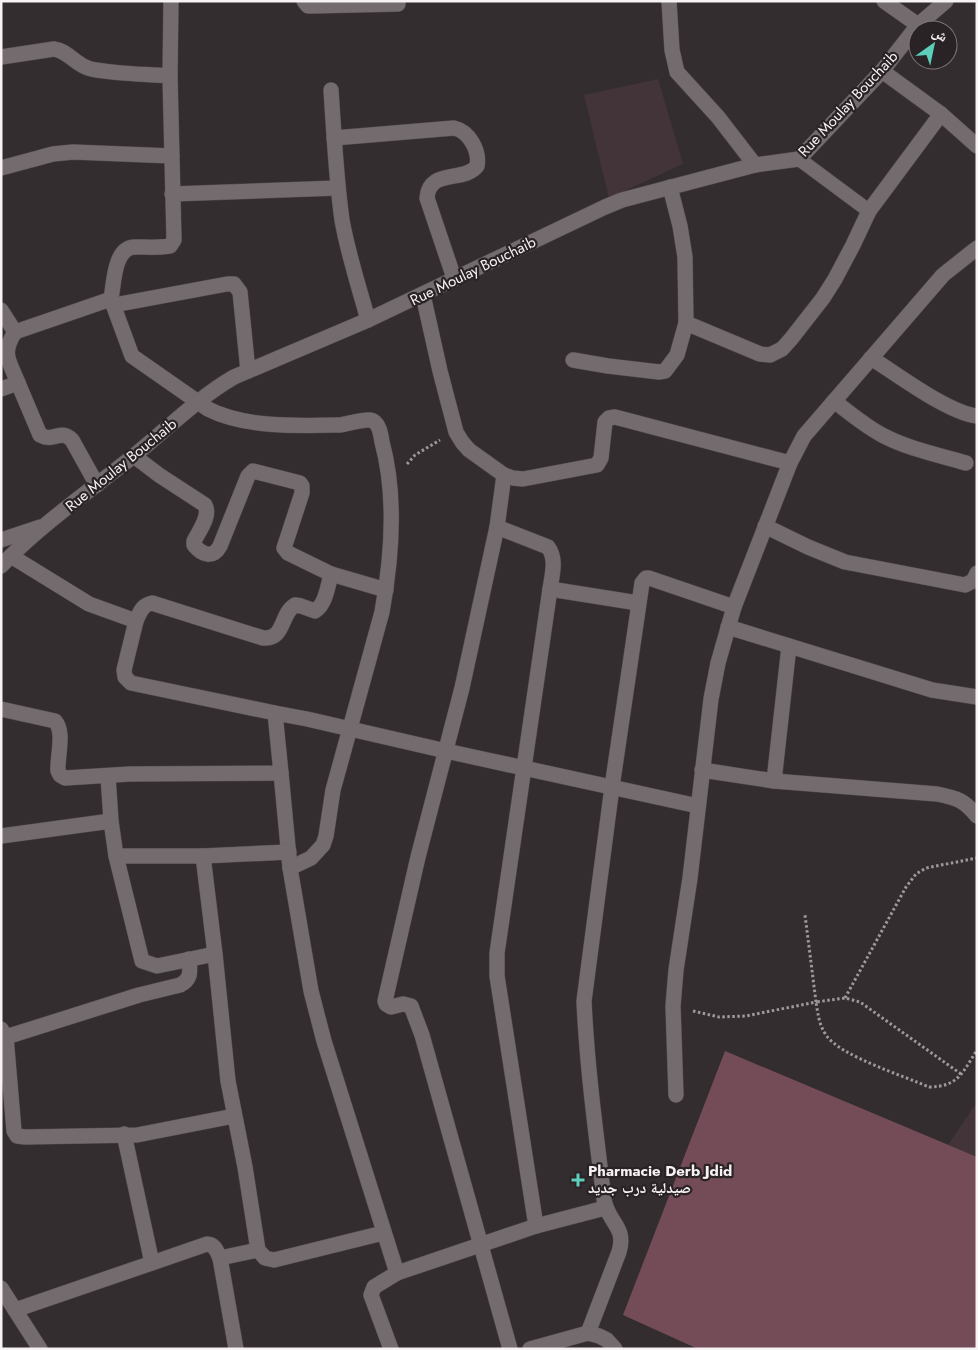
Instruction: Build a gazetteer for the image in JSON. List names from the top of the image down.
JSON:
{
  "streets": {
    "street": ["Rue Moulay Bouchaib"]
  },
  "places": {
    "health": ["Pharmacie Derb Jdid صيدلية درب جديد"]
  },
  "north": "top right"
}
